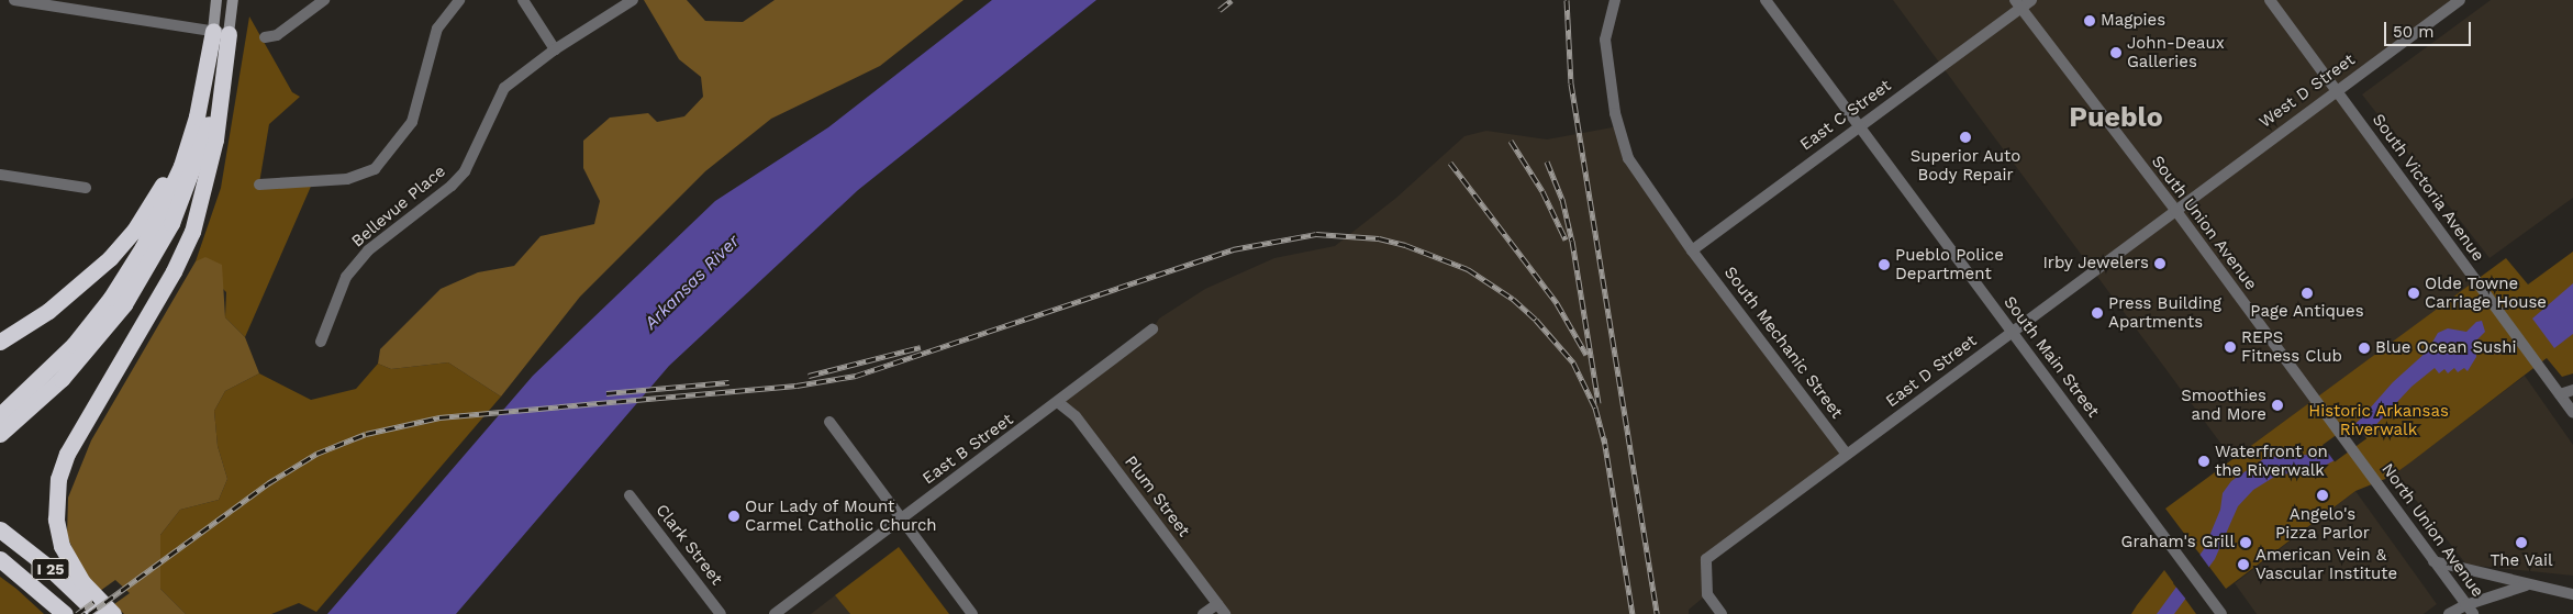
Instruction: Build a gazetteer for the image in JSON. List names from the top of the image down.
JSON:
{
  "streets": {
    "highway": ["I 25"],
    "street": [
      "West D Street",
      "East C Street",
      "South Victoria Avenue",
      "Bellevue Place",
      "South Union Avenue",
      "South Mechanic Street",
      "South Main Street",
      "East D Street",
      "East B Street",
      "Plum Street",
      "North Union Avenue",
      "Clark Street"
    ]
  },
  "crossings": [
    ["West D Street", "South Victoria Avenue"],
    ["West D Street", "South Union Avenue"],
    ["West D Street", "East D Street"],
    ["East C Street", "South Union Avenue"],
    ["East C Street", "South Mechanic Street"],
    ["East C Street", "South Main Street"],
    ["South Union Avenue", "East D Street"],
    ["South Union Avenue", "North Union Avenue"],
    ["South Mechanic Street", "East D Street"],
    ["South Main Street", "East D Street"],
    ["East B Street", "Plum Street"]
  ],
  "districts": ["Pueblo"],
  "water": ["Arkansas River"],
  "parks": ["Historic Arkansas Riverwalk"],
  "places": [
    "Magpies",
    "John-Deaux Galleries",
    "Superior Auto Body Repair",
    "Irby Jewelers",
    "Pueblo Police Department",
    "Page Antiques",
    "Olde Towne Carriage House",
    "Press Building Apartments",
    "REPS Fitness Club",
    "Blue Ocean Sushi",
    "Smoothies and More",
    "Waterfront on the Riverwalk",
    "Angelo's Pizza Parlor",
    "Our Lady of Mount Carmel Catholic Church",
    "Graham's Grill",
    "The Vail",
    "American Vein & Vascular Institute"
  ],
  "scale_bar": "50 m"
}
